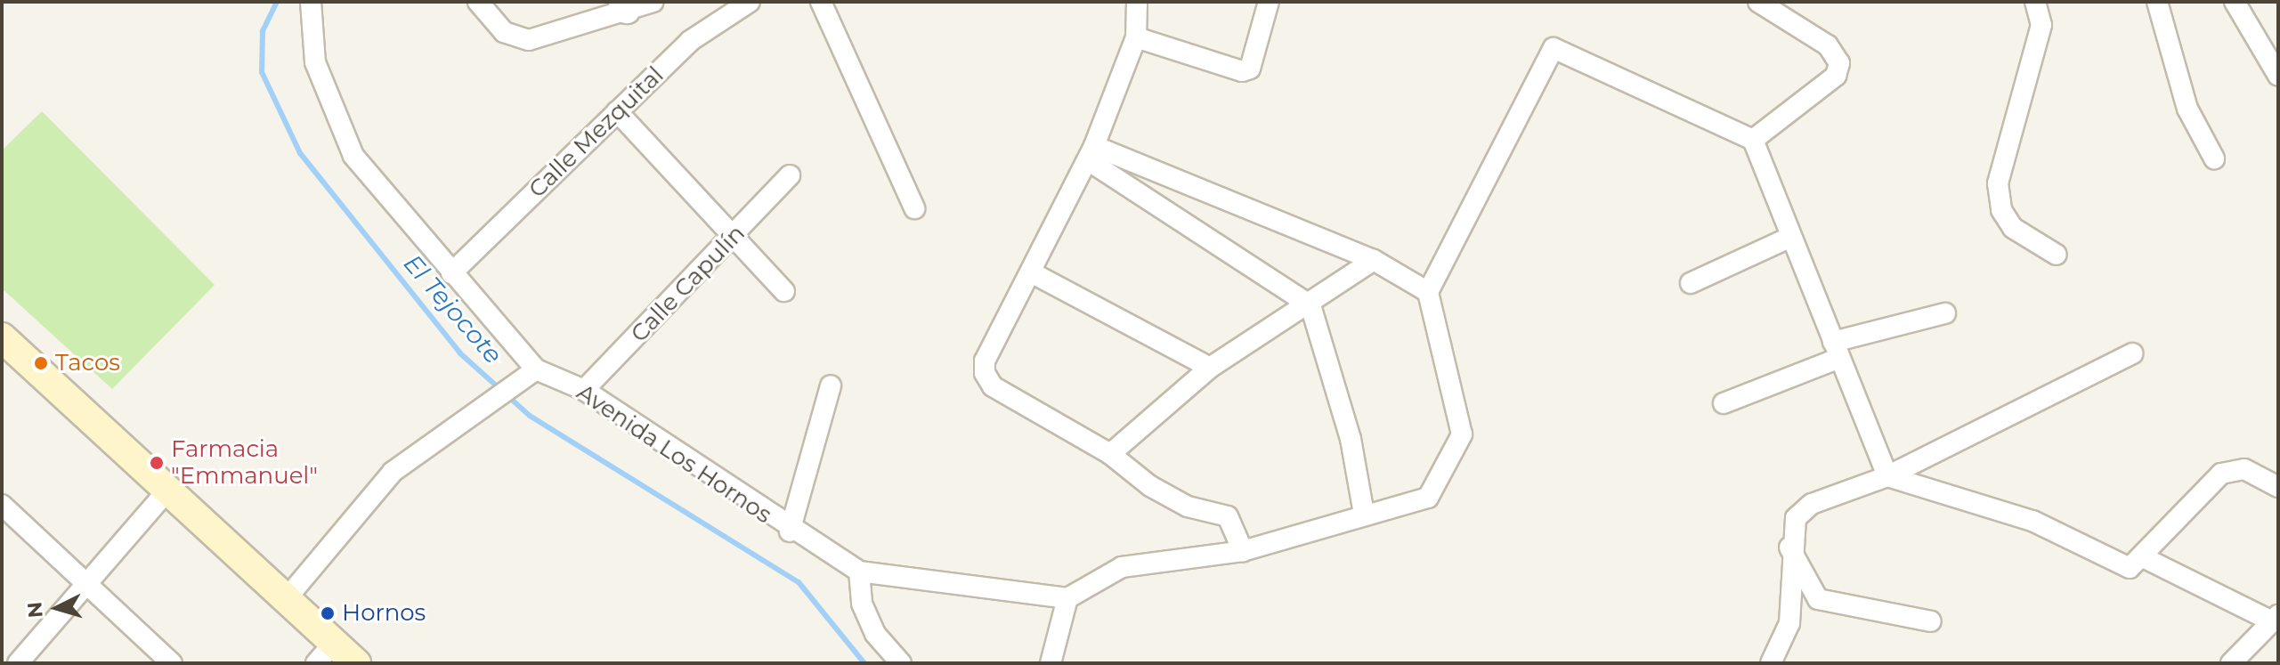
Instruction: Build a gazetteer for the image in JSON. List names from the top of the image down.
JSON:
{
  "streets": {
    "street": ["Calle Mezquital", "Calle Capulín", "Avenida Los Hornos"]
  },
  "crossings": [
    ["Calle Mezquital", "Avenida Los Hornos"],
    ["Calle Capulín", "Avenida Los Hornos"]
  ],
  "water": ["El Tejocote"],
  "places": ["Tacos", "Farmacia \"Emmanuel\"", "Hornos"],
  "north": "left"
}
